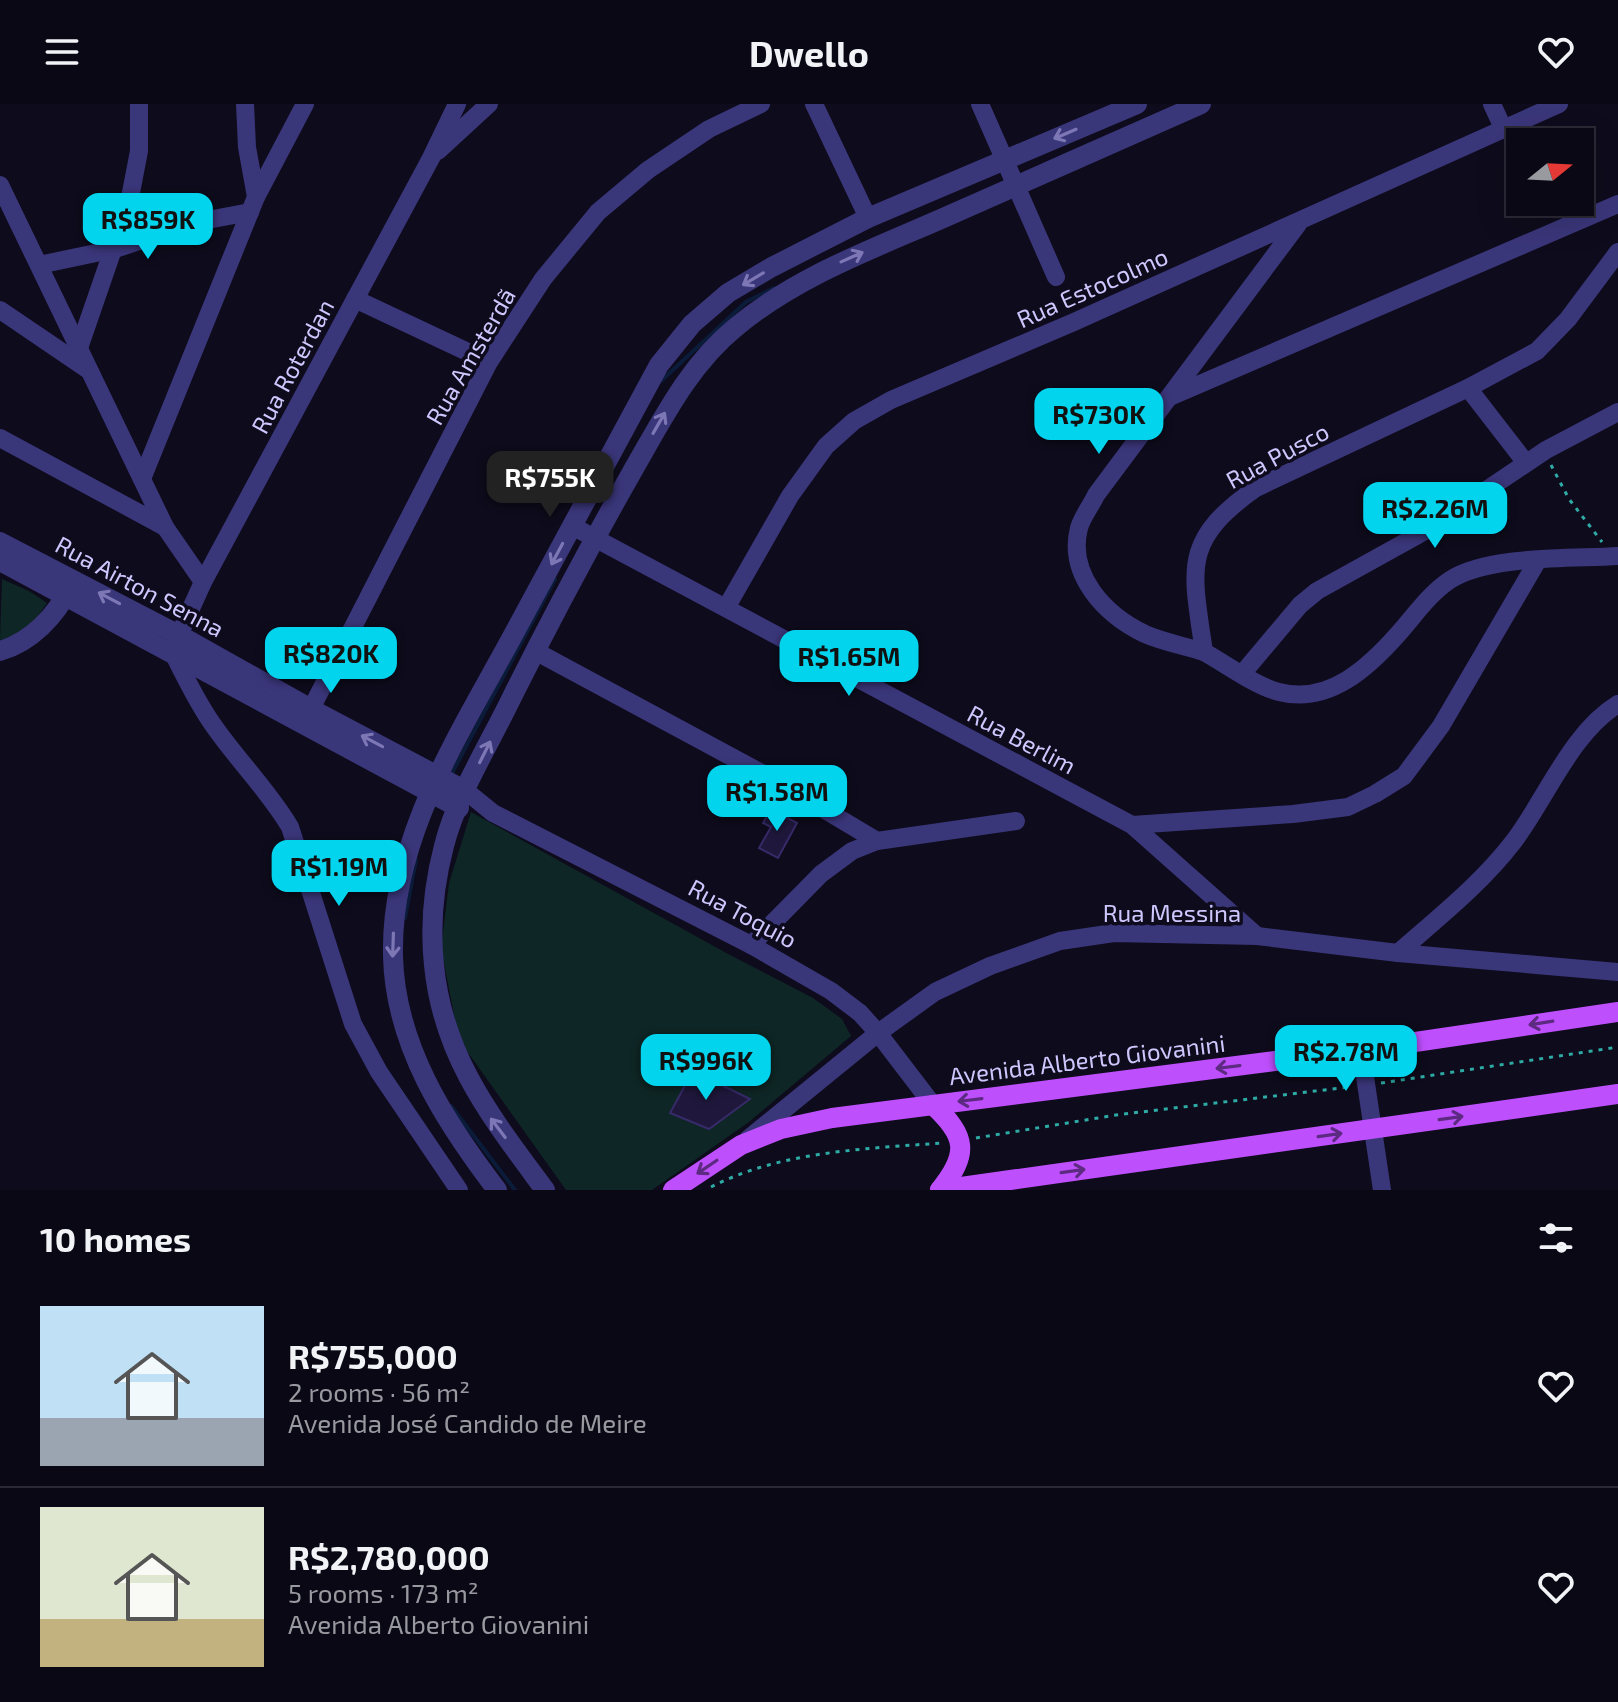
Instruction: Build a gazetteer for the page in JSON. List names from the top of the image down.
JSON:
{
  "streets": {
    "main road": ["Avenida Alberto Giovanini"],
    "street": [
      "Rua Estocolmo",
      "Rua Amsterdã",
      "Rua Roterdan",
      "Rua Pusco",
      "Rua Airton Senna",
      "Rua Berlim",
      "Rua Messina",
      "Rua Toquio"
    ]
  },
  "crossings": [
    ["Rua Estocolmo", "Rua Berlim"],
    ["Rua Amsterdã", "Rua Airton Senna"],
    ["Rua Roterdan", "Rua Airton Senna"],
    ["Rua Airton Senna", "Rua Toquio"],
    ["Rua Berlim", "Rua Messina"],
    ["Rua Messina", "Rua Toquio"],
    ["Rua Messina", "Avenida Alberto Giovanini"],
    ["Rua Toquio", "Avenida Alberto Giovanini"]
  ],
  "north": "right",
  "page": {
    "header": "Dwello",
    "price": [
      "R$859K",
      "R$730K",
      "R$755K",
      "R$2.26M",
      "R$820K",
      "R$1.65M",
      "R$1.58M",
      "R$1.19M",
      "R$2.78M",
      "R$996K"
    ],
    "heading": "10 homes",
    "list": [
      {
        "name": "R$755,000",
        "note": "2 rooms · 56 m² · Avenida José Candido de Meire"
      },
      {
        "name": "R$2,780,000",
        "note": "5 rooms · 173 m² · Avenida Alberto Giovanini"
      }
    ]
  }
}
